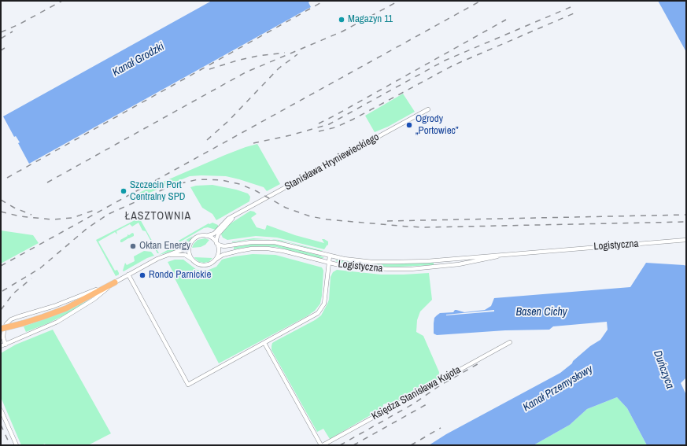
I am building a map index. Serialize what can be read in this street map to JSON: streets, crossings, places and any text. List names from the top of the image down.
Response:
{
  "streets": {
    "street": ["Stanisława Hryniewieckiego", "Logistyczna", "Księdza Stanisława Kujota"]
  },
  "crossings": [
    ["Stanisława Hryniewieckiego", "Logistyczna"]
  ],
  "districts": ["ŁASZTOWNIA"],
  "water": [
    "Kanał Grodzki",
    "Basen Cichy",
    "Duńczyca",
    "Kanał Przemysłowy"
  ],
  "places": [
    "Magazyn 11",
    "Ogrody „Portowiec”",
    "Szczecin Port Centralny SPD",
    "Oktan Energy",
    "Rondo Parnickie"
  ]
}
